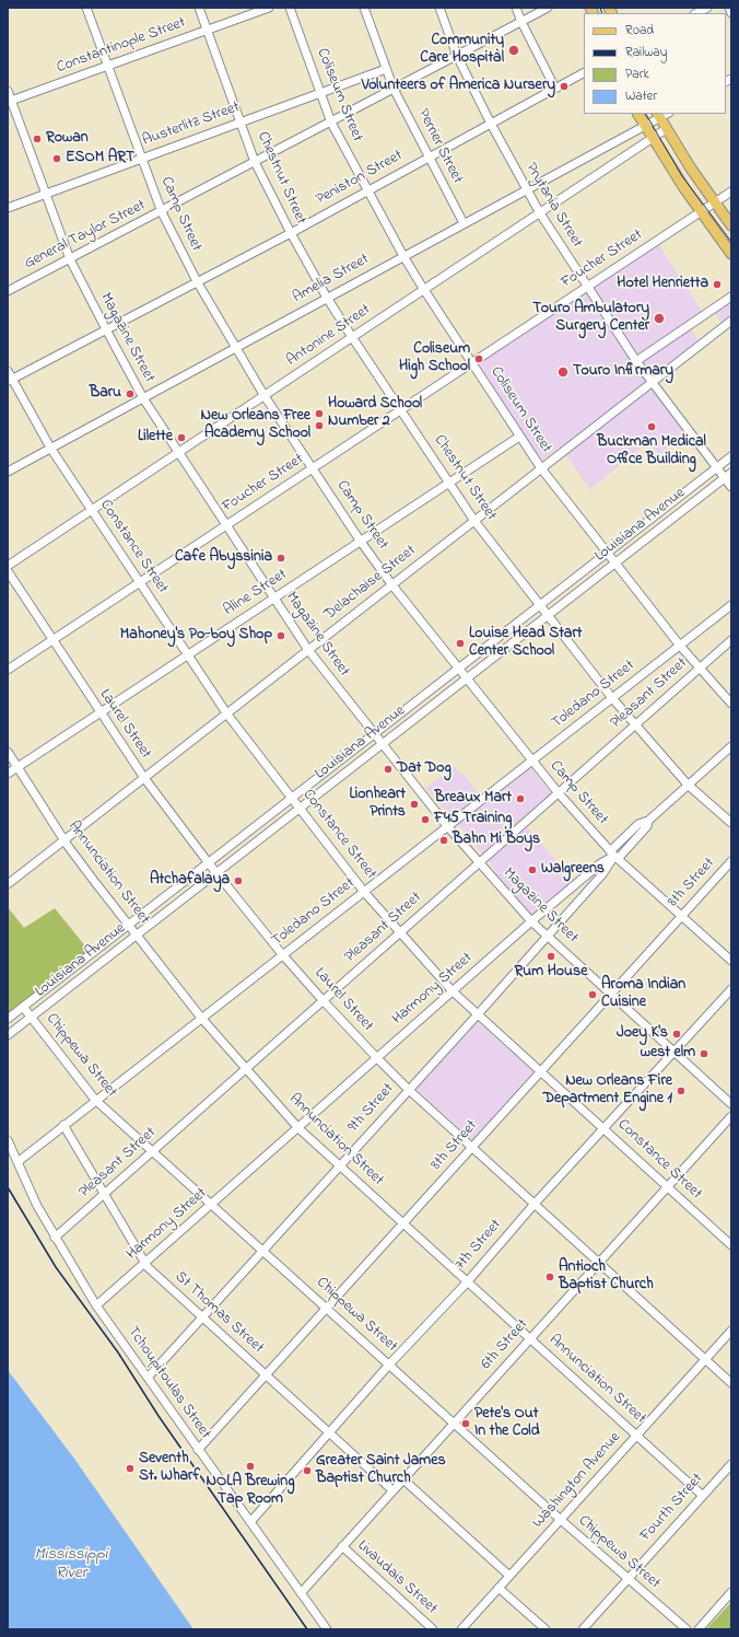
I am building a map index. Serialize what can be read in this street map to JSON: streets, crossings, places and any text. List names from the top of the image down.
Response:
{
  "streets": {
    "street": [
      "Constantinople Street",
      "Coliseum Street",
      "Austerlitz Street",
      "Perrier Street",
      "Chestnut Street",
      "Peniston Street",
      "Prytania Street",
      "Camp Street",
      "General Taylor Street",
      "Foucher Street",
      "Amelia Street",
      "Antonine Street",
      "Magazine Street",
      "Louisiana Avenue",
      "Constance Street",
      "Delachaise Street",
      "Aline Street",
      "Pleasant Street",
      "Toledano Street",
      "Laurel Street",
      "Annunciation Street",
      "8th Street",
      "Harmony Street",
      "Chippewa Street",
      "9th Street",
      "7th Street",
      "St Thomas Street",
      "6th Street",
      "Tchoupitoulas Street",
      "Washington Avenue",
      "Fourth Street",
      "Livaudais Street"
    ]
  },
  "crossings": [
    ["Constantinople Street", "Chestnut Street"],
    ["Constantinople Street", "Camp Street"],
    ["Constantinople Street", "Magazine Street"],
    ["Coliseum Street", "Austerlitz Street"],
    ["Coliseum Street", "Peniston Street"],
    ["Coliseum Street", "General Taylor Street"],
    ["Coliseum Street", "Foucher Street"],
    ["Coliseum Street", "Amelia Street"],
    ["Coliseum Street", "Antonine Street"],
    ["Coliseum Street", "Louisiana Avenue"],
    ["Coliseum Street", "Delachaise Street"],
    ["Coliseum Street", "Aline Street"],
    ["Coliseum Street", "Pleasant Street"],
    ["Coliseum Street", "Toledano Street"],
    ["Austerlitz Street", "Perrier Street"],
    ["Austerlitz Street", "Chestnut Street"],
    ["Austerlitz Street", "Camp Street"],
    ["Austerlitz Street", "Magazine Street"],
    ["Perrier Street", "Peniston Street"],
    ["Perrier Street", "General Taylor Street"],
    ["Perrier Street", "Amelia Street"],
    ["Chestnut Street", "Peniston Street"],
    ["Chestnut Street", "General Taylor Street"],
    ["Chestnut Street", "Foucher Street"],
    ["Chestnut Street", "Amelia Street"],
    ["Chestnut Street", "Antonine Street"],
    ["Chestnut Street", "Louisiana Avenue"],
    ["Chestnut Street", "Delachaise Street"],
    ["Chestnut Street", "Aline Street"],
    ["Chestnut Street", "Pleasant Street"],
    ["Chestnut Street", "Toledano Street"],
    ["Chestnut Street", "Harmony Street"],
    ["Peniston Street", "Prytania Street"],
    ["Peniston Street", "Camp Street"],
    ["Peniston Street", "Magazine Street"],
    ["Peniston Street", "Constance Street"],
    ["Prytania Street", "General Taylor Street"],
    ["Prytania Street", "Foucher Street"],
    ["Prytania Street", "Amelia Street"],
    ["Prytania Street", "Antonine Street"],
    ["Prytania Street", "Louisiana Avenue"],
    ["Prytania Street", "Delachaise Street"],
    ["Camp Street", "General Taylor Street"],
    ["Camp Street", "Foucher Street"],
    ["Camp Street", "Amelia Street"],
    ["Camp Street", "Antonine Street"],
    ["Camp Street", "Louisiana Avenue"],
    ["Camp Street", "Delachaise Street"],
    ["Camp Street", "Aline Street"],
    ["Camp Street", "Pleasant Street"],
    ["Camp Street", "Toledano Street"],
    ["Camp Street", "8th Street"],
    ["Camp Street", "Harmony Street"],
    ["Camp Street", "9th Street"],
    ["General Taylor Street", "Magazine Street"],
    ["Foucher Street", "Magazine Street"],
    ["Foucher Street", "Constance Street"],
    ["Foucher Street", "Laurel Street"],
    ["Amelia Street", "Magazine Street"],
    ["Amelia Street", "Constance Street"],
    ["Antonine Street", "Magazine Street"],
    ["Antonine Street", "Constance Street"],
    ["Magazine Street", "Louisiana Avenue"],
    ["Magazine Street", "Delachaise Street"],
    ["Magazine Street", "Aline Street"],
    ["Magazine Street", "Pleasant Street"],
    ["Magazine Street", "Toledano Street"],
    ["Magazine Street", "8th Street"],
    ["Magazine Street", "Harmony Street"],
    ["Magazine Street", "9th Street"],
    ["Magazine Street", "7th Street"],
    ["Louisiana Avenue", "Constance Street"],
    ["Louisiana Avenue", "Laurel Street"],
    ["Louisiana Avenue", "Annunciation Street"],
    ["Louisiana Avenue", "Chippewa Street"],
    ["Constance Street", "Delachaise Street"],
    ["Constance Street", "Aline Street"],
    ["Constance Street", "Pleasant Street"],
    ["Constance Street", "Toledano Street"],
    ["Constance Street", "8th Street"],
    ["Constance Street", "Harmony Street"],
    ["Constance Street", "9th Street"],
    ["Constance Street", "7th Street"],
    ["Constance Street", "6th Street"],
    ["Delachaise Street", "Laurel Street"],
    ["Delachaise Street", "Annunciation Street"],
    ["Aline Street", "Laurel Street"],
    ["Aline Street", "Annunciation Street"],
    ["Pleasant Street", "Laurel Street"],
    ["Pleasant Street", "Annunciation Street"],
    ["Pleasant Street", "Chippewa Street"],
    ["Pleasant Street", "St Thomas Street"],
    ["Pleasant Street", "Tchoupitoulas Street"],
    ["Toledano Street", "Laurel Street"],
    ["Toledano Street", "Annunciation Street"],
    ["Toledano Street", "Chippewa Street"],
    ["Toledano Street", "St Thomas Street"],
    ["Toledano Street", "Tchoupitoulas Street"],
    ["Laurel Street", "8th Street"],
    ["Laurel Street", "Harmony Street"],
    ["Laurel Street", "9th Street"],
    ["Laurel Street", "7th Street"],
    ["Laurel Street", "6th Street"],
    ["Laurel Street", "Washington Avenue"],
    ["Annunciation Street", "8th Street"],
    ["Annunciation Street", "Harmony Street"],
    ["Annunciation Street", "9th Street"],
    ["Annunciation Street", "7th Street"],
    ["Annunciation Street", "6th Street"],
    ["Annunciation Street", "Washington Avenue"],
    ["Annunciation Street", "Fourth Street"],
    ["8th Street", "Chippewa Street"],
    ["8th Street", "St Thomas Street"],
    ["8th Street", "Tchoupitoulas Street"],
    ["Harmony Street", "Chippewa Street"],
    ["Harmony Street", "9th Street"],
    ["Harmony Street", "St Thomas Street"],
    ["Harmony Street", "Tchoupitoulas Street"],
    ["Chippewa Street", "9th Street"],
    ["Chippewa Street", "7th Street"],
    ["Chippewa Street", "6th Street"],
    ["Chippewa Street", "Washington Avenue"],
    ["Chippewa Street", "Fourth Street"],
    ["9th Street", "St Thomas Street"],
    ["9th Street", "Tchoupitoulas Street"],
    ["7th Street", "St Thomas Street"],
    ["7th Street", "Tchoupitoulas Street"],
    ["St Thomas Street", "6th Street"],
    ["6th Street", "Tchoupitoulas Street"],
    ["6th Street", "Livaudais Street"]
  ],
  "water": ["Mississippi River"],
  "places": [
    "Community Care Hospital",
    "Volunteers of America Nursery",
    "Rowan",
    "ESOM ART",
    "Hotel Henrietta",
    "Touro Ambulatory Surgery Center",
    "Coliseum High School",
    "Touro Infirmary",
    "Baru",
    "Howard School Number 2",
    "New Orleans Free Academy School",
    "Buckman Medical Office Building",
    "Lilette",
    "Cafe Abyssinia",
    "Mahoney's Po-boy Shop",
    "Louise Head Start Center School",
    "Dat Dog",
    "Breaux Mart",
    "Lionheart Prints",
    "F45 Training",
    "Bahn Mi Boys",
    "Walgreens",
    "Atchafalaya",
    "Rum House",
    "Aroma Indian Cuisine",
    "Joey K's",
    "west elm",
    "New Orleans Fire Department Engine 1",
    "Antioch Baptist Church",
    "Pete's Out In the Cold",
    "NOLA Brewing Tap Room",
    "Seventh St. Wharf",
    "Greater Saint James Baptist Church"
  ],
  "legend": [
    "Road",
    "Railway",
    "Park",
    "Water"
  ]
}
